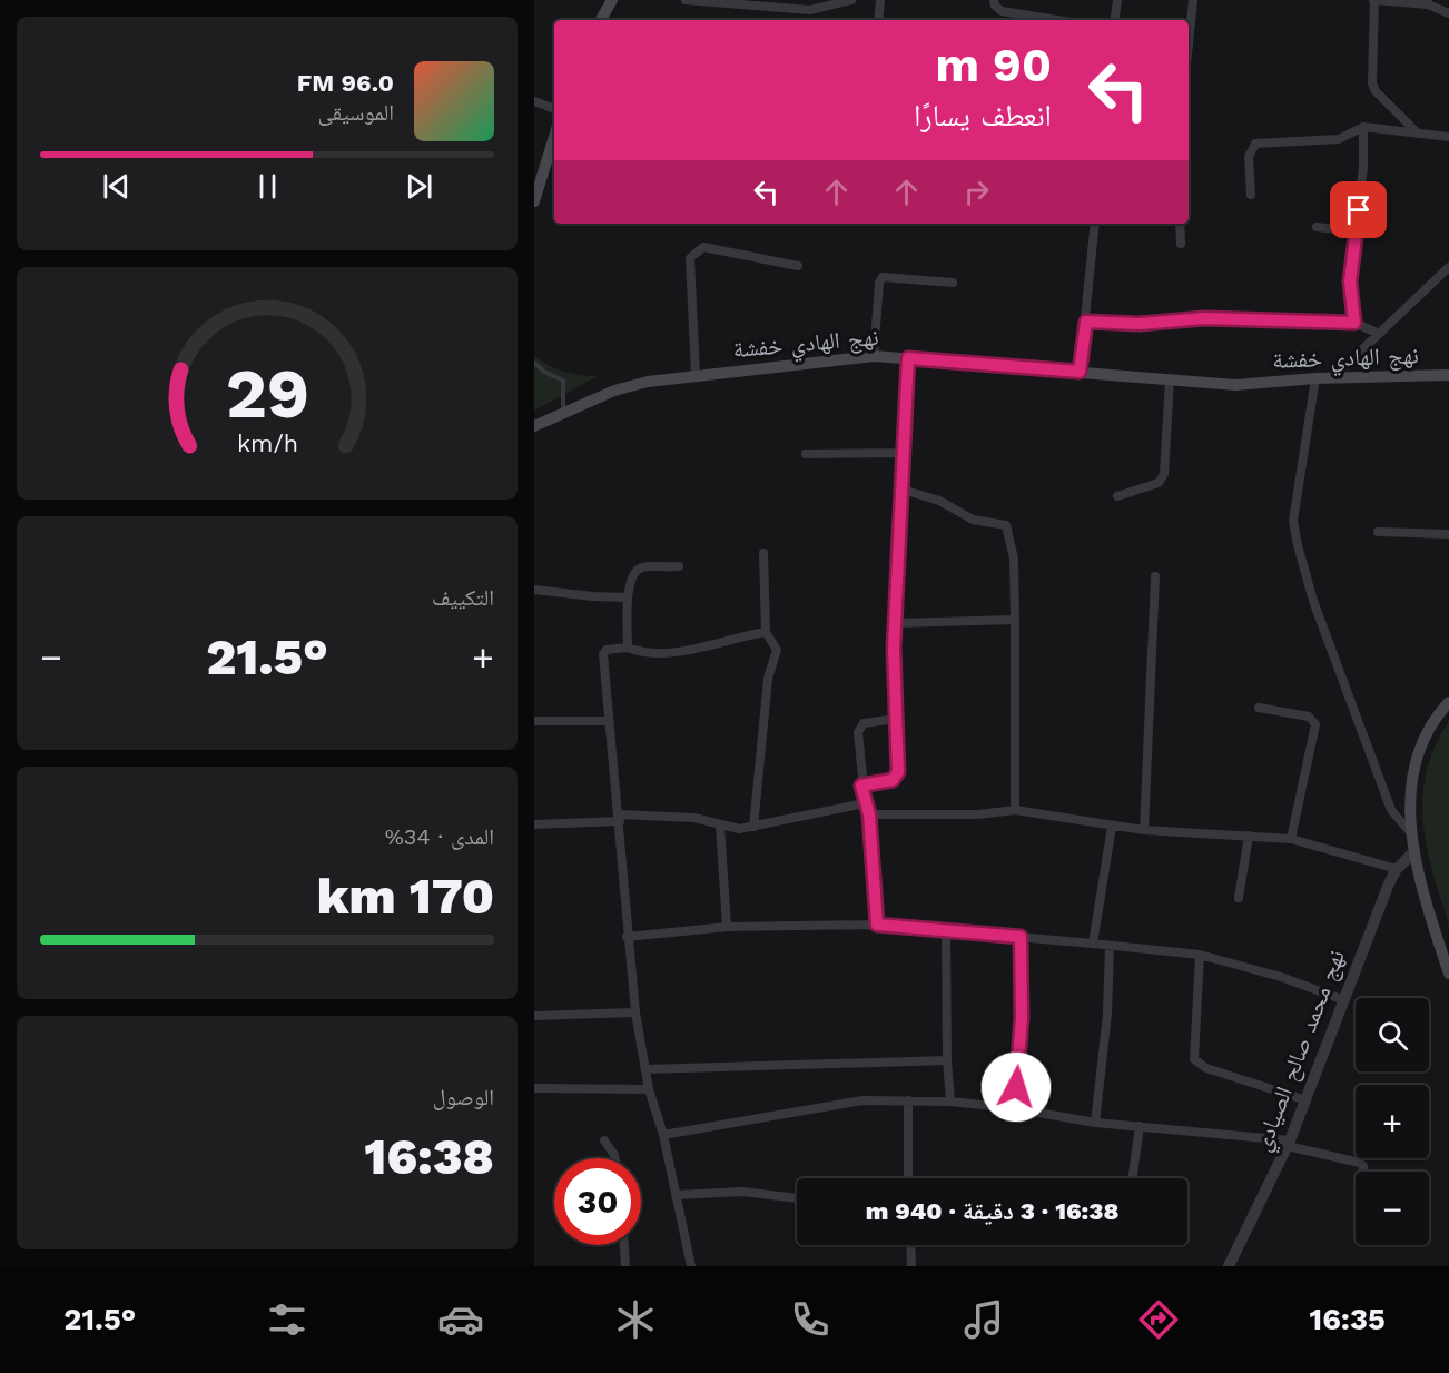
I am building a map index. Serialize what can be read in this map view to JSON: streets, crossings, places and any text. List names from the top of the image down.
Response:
{
  "streets": {
    "main road": ["نهج الهادي خفشة"],
    "street": ["نهج محمد صالح الصيادي"]
  },
  "page": {
    "turn": ["90 m", "انعطف يسارًا"],
    "song": ["96.0 FM", "الموسيقى"],
    "tile": [
      "التكييف",
      ["المدى · 34%", "170 km"],
      ["الوصول", "16:38"]
    ],
    "heat": ["−", "21.5°", "+"],
    "map_buttons": ["+", "−"],
    "limit": "30",
    "trip": "16:38 · 3 دقيقة · 940 m",
    "tabs": ["16:35", "21.5°"],
    "gauge": ["29", "km/h"]
  }
}
